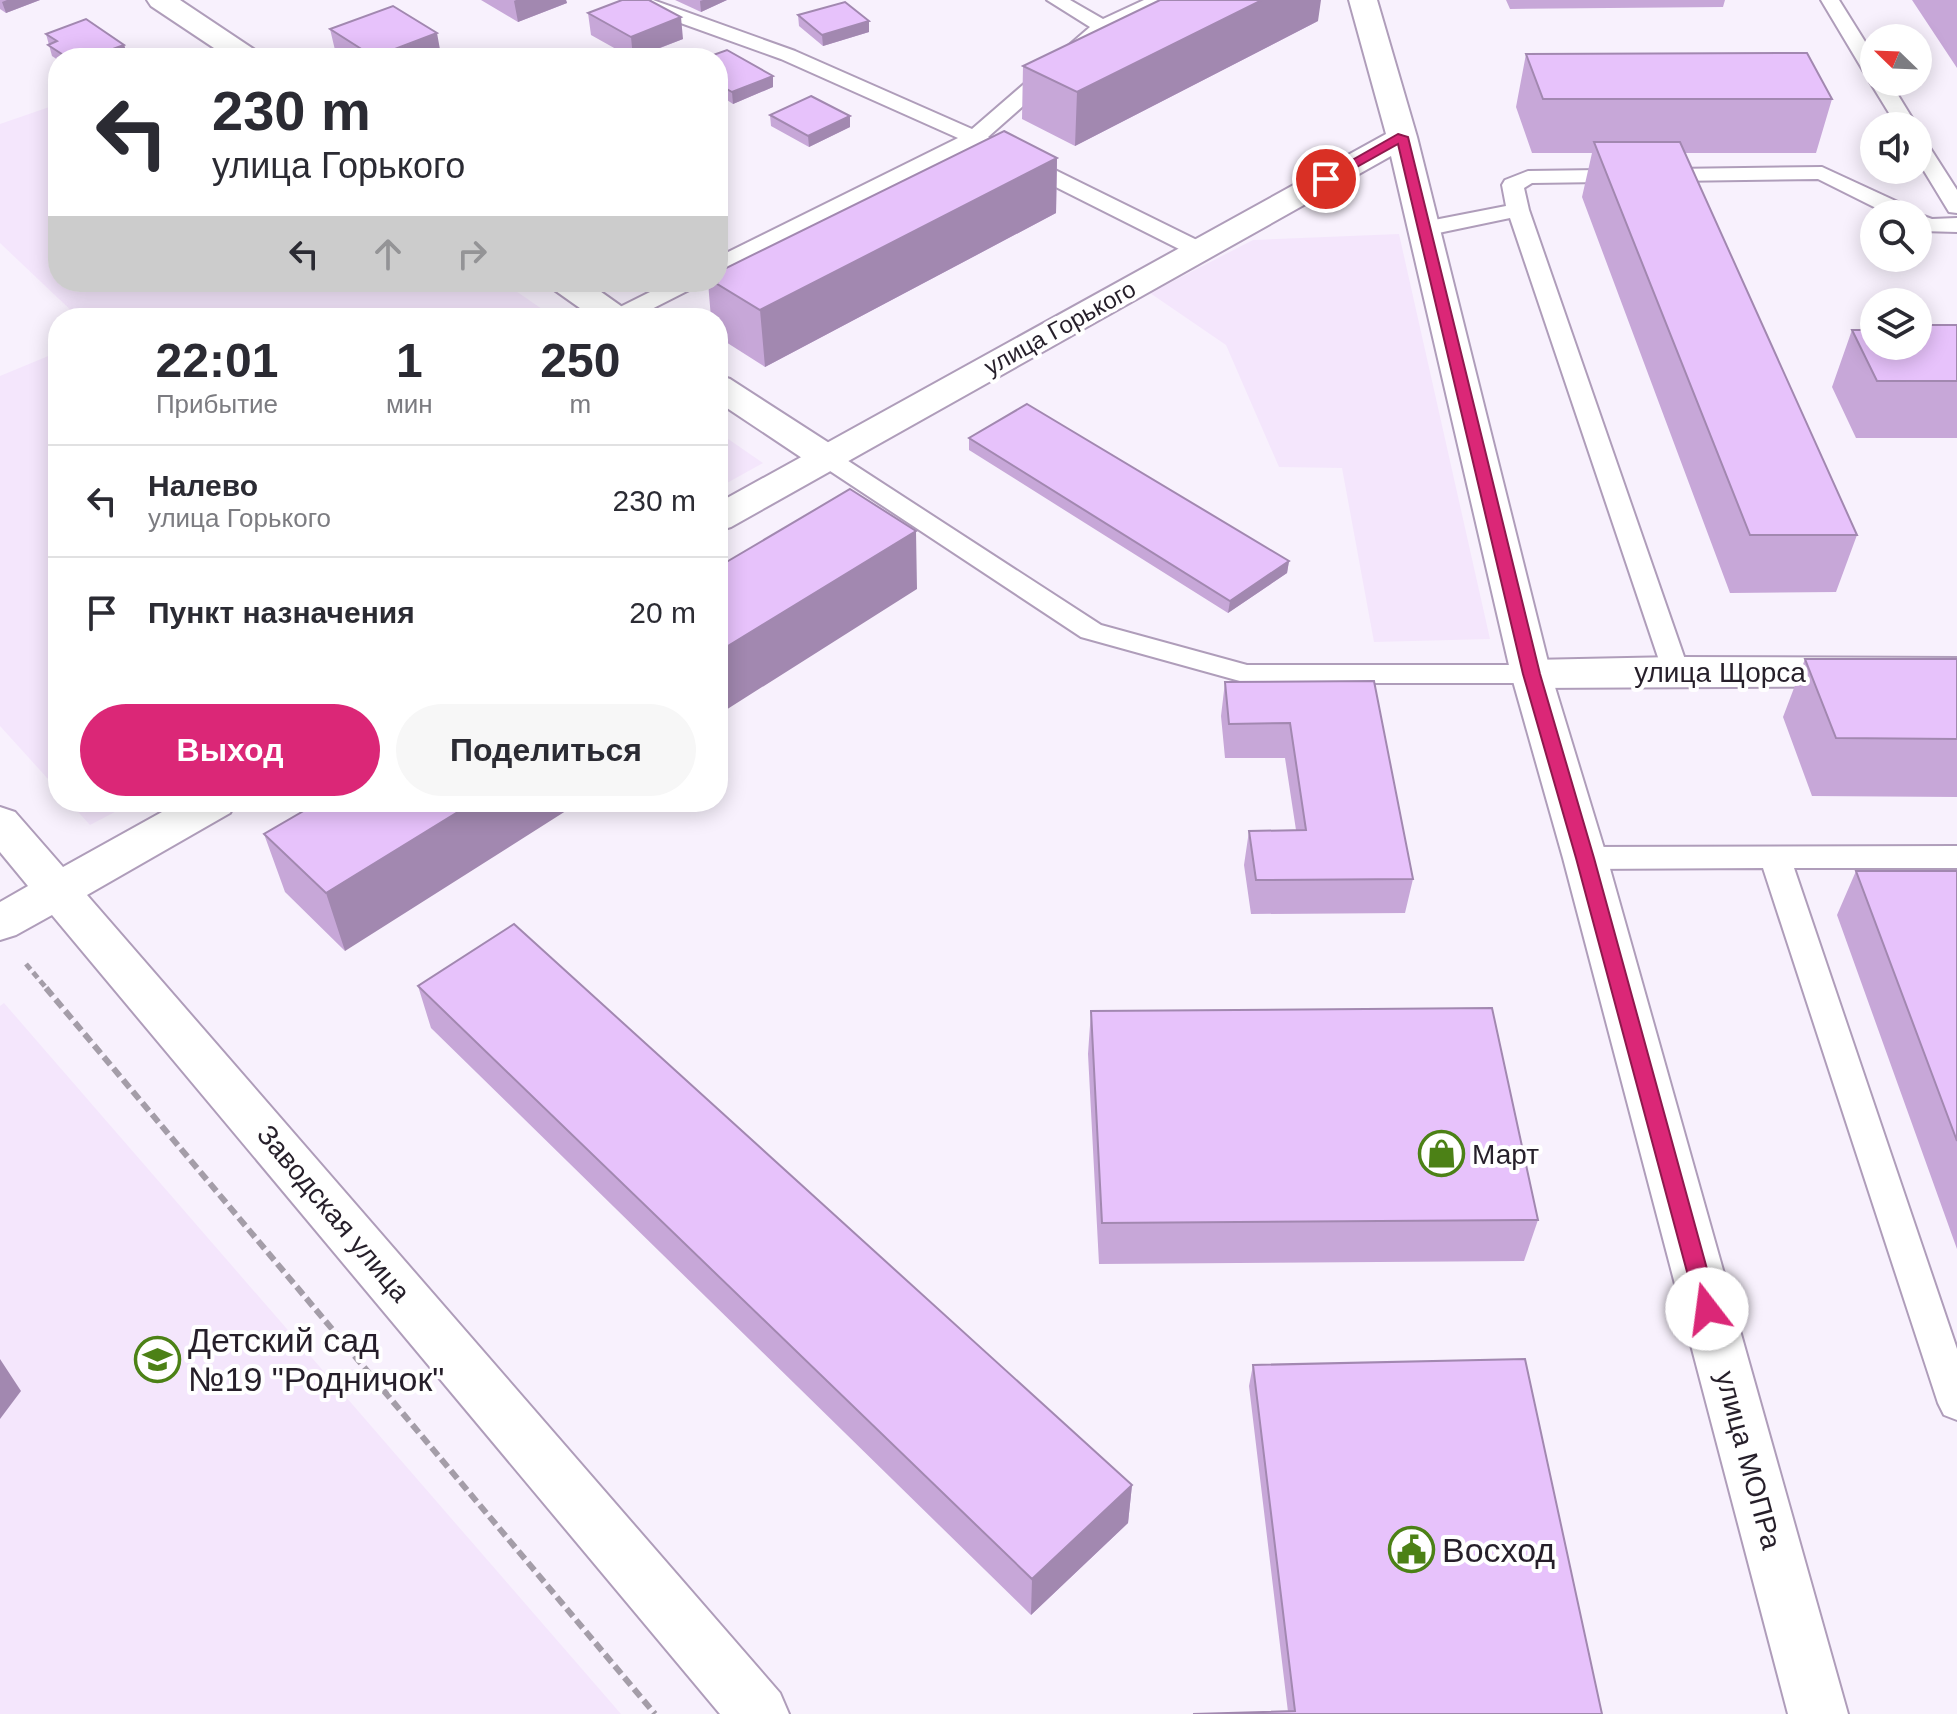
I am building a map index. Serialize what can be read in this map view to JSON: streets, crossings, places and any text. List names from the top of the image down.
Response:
{
  "streets": {
    "street": [
      "улица Горького",
      "улица Щорса",
      "Заводская улица",
      "улица МОПРа"
    ]
  },
  "crossings": [
    ["улица Горького", "улица МОПРа"],
    ["улица Щорса", "улица МОПРа"]
  ],
  "places": {
    "shop": ["Март"],
    "school or university": ["Детский сад №19 \"Родничок\""],
    "public building": ["Восход"]
  },
  "north": "top left",
  "page": {
    "turn": ["230 m", "улица Горького"],
    "eta": [
      "22:01",
      "Прибытие",
      "1",
      "мин",
      "250",
      "m"
    ],
    "list": [
      {
        "name": "Налево",
        "note": "улица Горького",
        "value": "230 m"
      },
      {
        "name": "Пункт назначения",
        "value": "20 m"
      }
    ],
    "buttons": ["Выход", "Поделиться"]
  }
}
